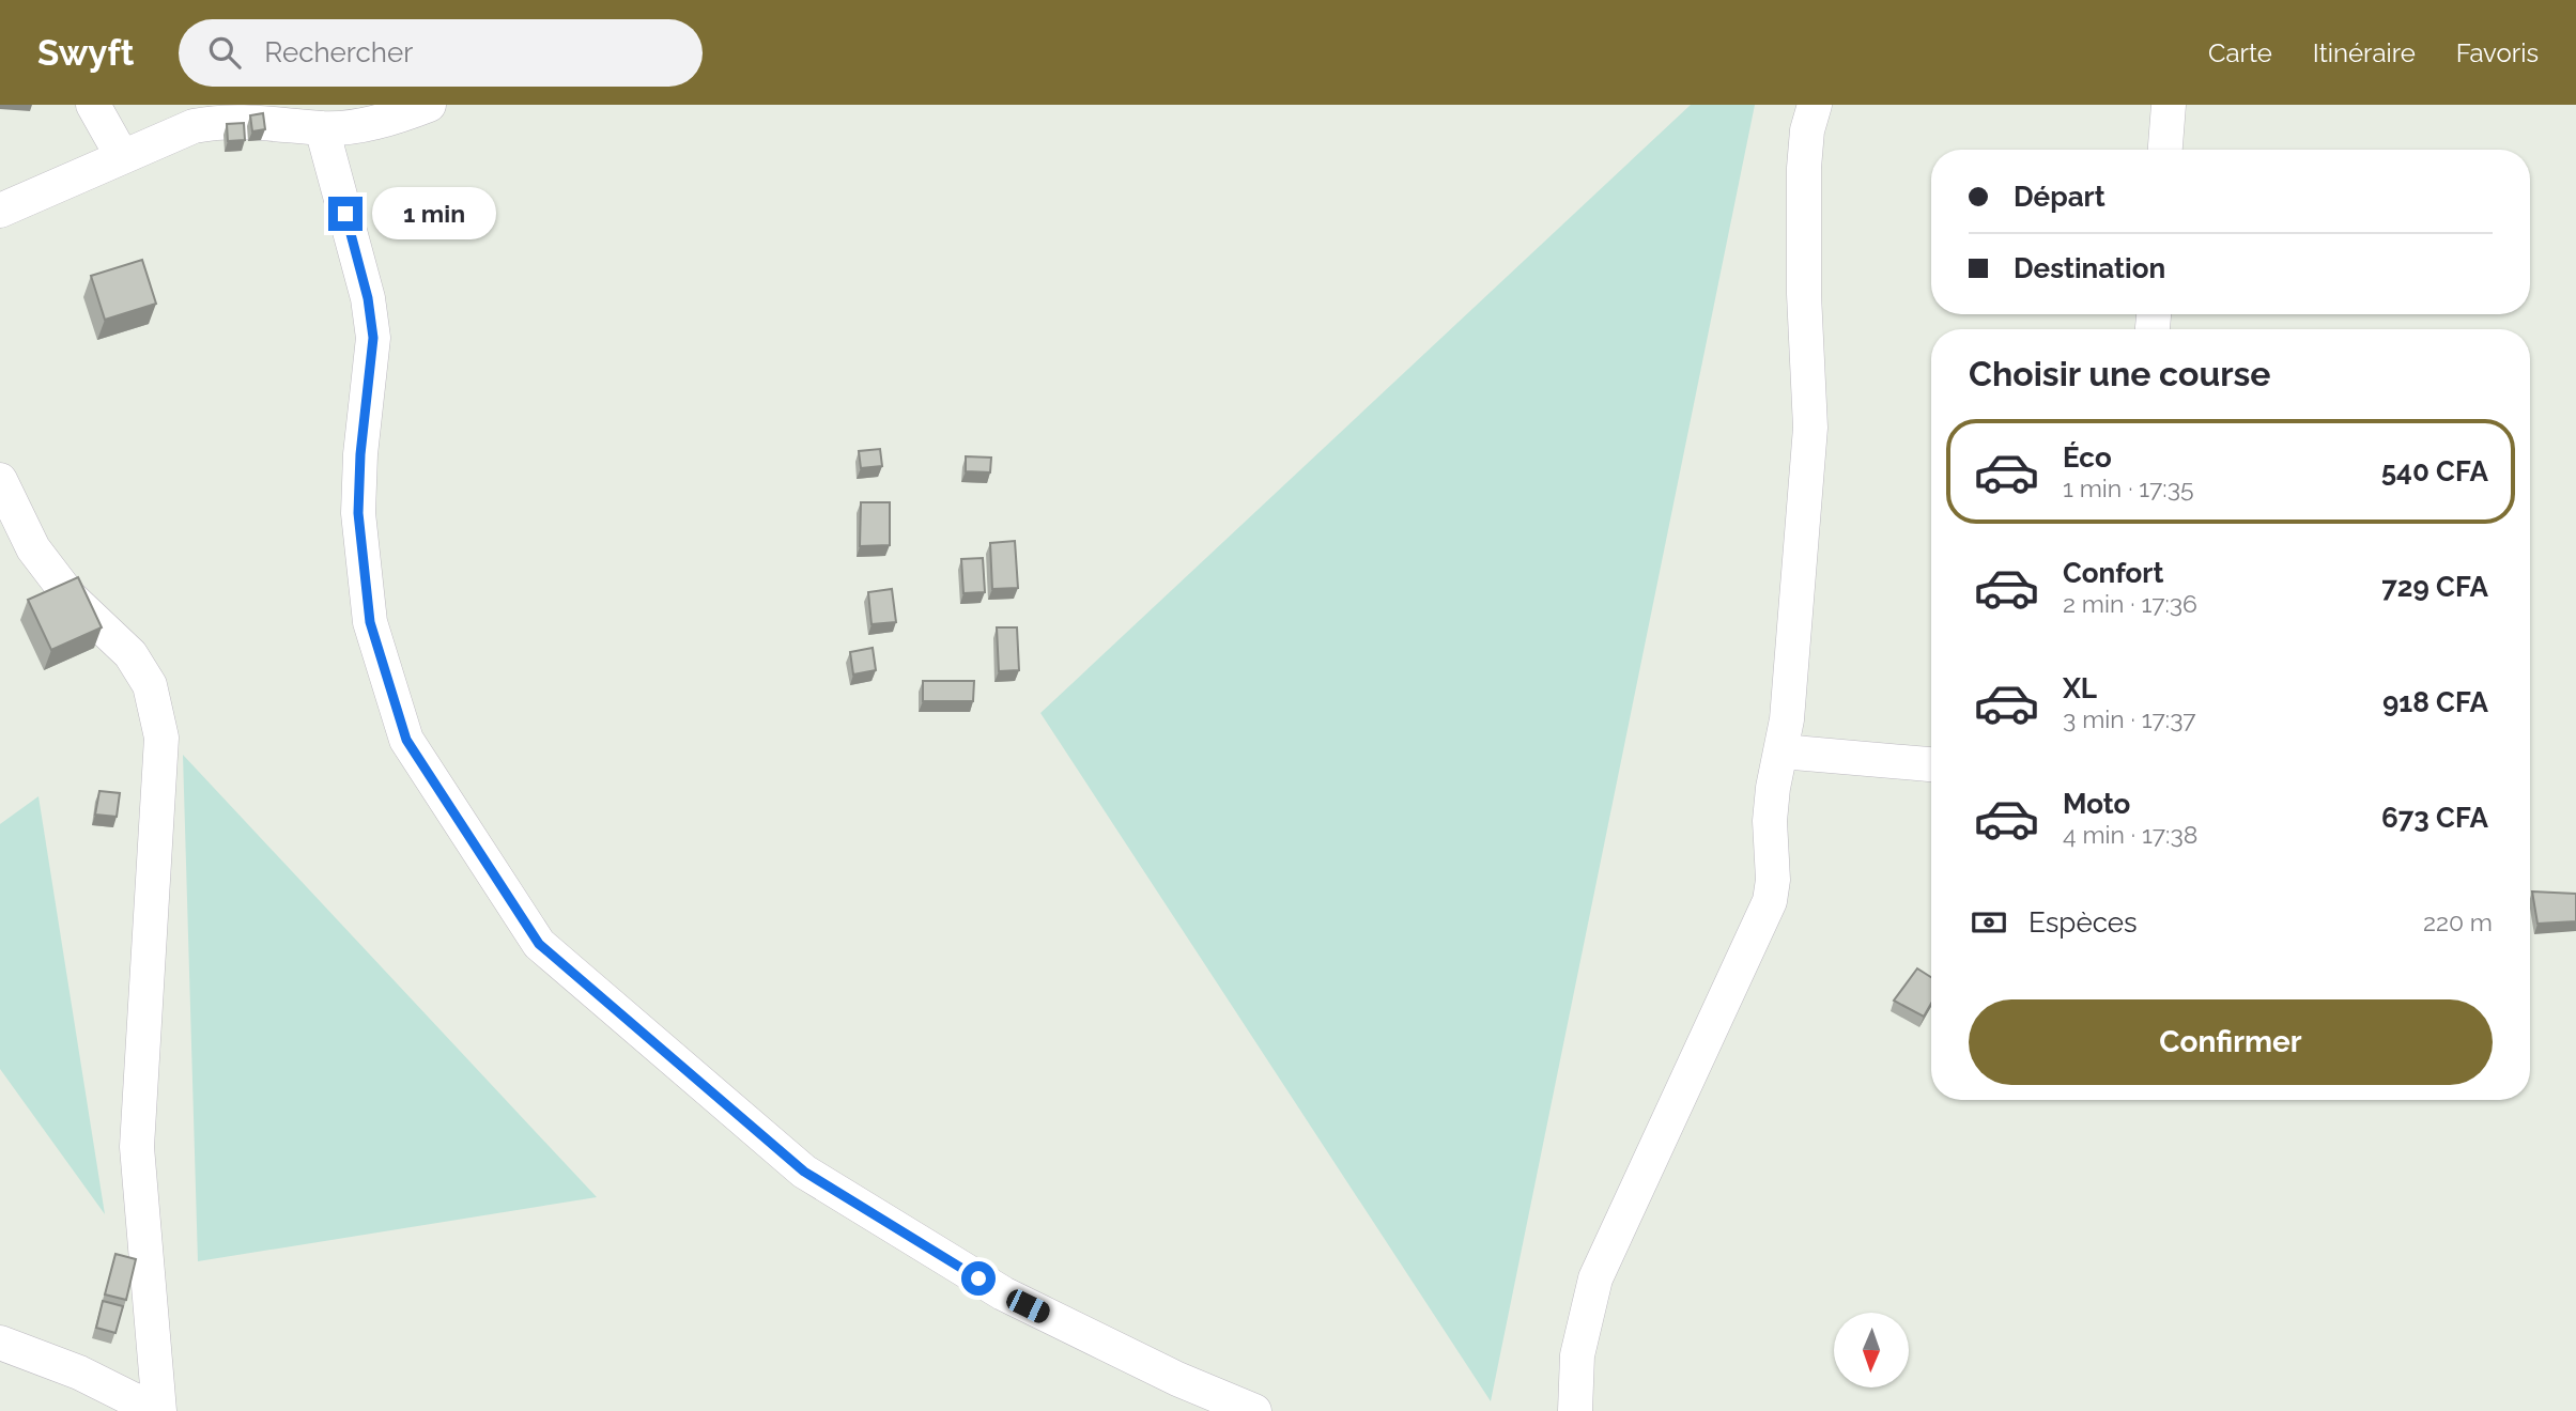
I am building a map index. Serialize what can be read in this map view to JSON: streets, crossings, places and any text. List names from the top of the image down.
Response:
{
  "north": "bottom",
  "page": {
    "header": "Swyft",
    "search": "Rechercher",
    "nav": ["Carte", "Itinéraire", "Favoris"],
    "banner": ["Départ", "Destination"],
    "bubble": "1 min",
    "heading": "Choisir une course",
    "list": [
      {
        "name": "Éco",
        "note": "1 min · 17:35",
        "value": "540 CFA"
      },
      {
        "name": "Confort",
        "note": "2 min · 17:36",
        "value": "729 CFA"
      },
      {
        "name": "XL",
        "note": "3 min · 17:37",
        "value": "918 CFA"
      },
      {
        "name": "Moto",
        "note": "4 min · 17:38",
        "value": "673 CFA"
      }
    ],
    "pay": ["Espèces", "220 m"],
    "buttons": "Confirmer"
  }
}
